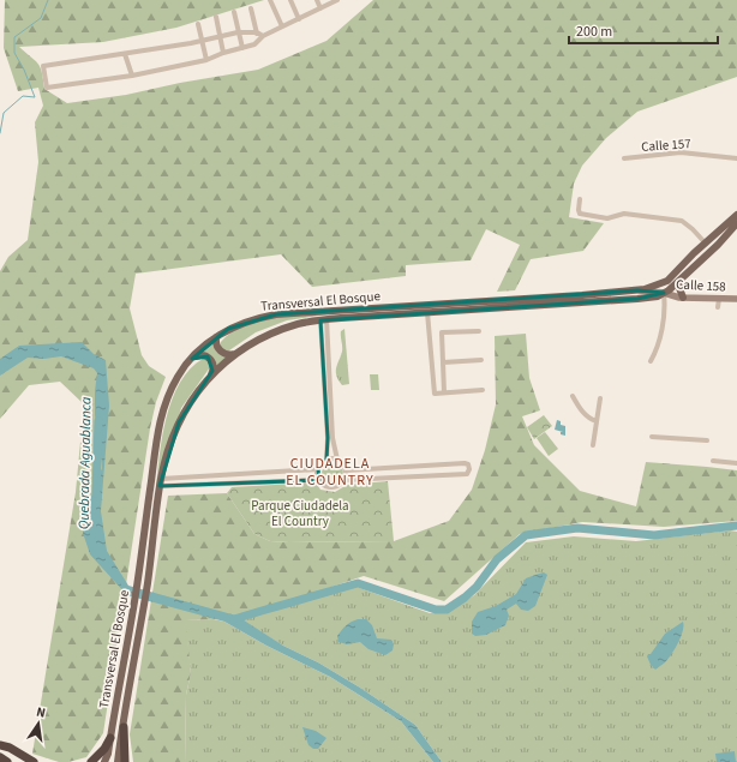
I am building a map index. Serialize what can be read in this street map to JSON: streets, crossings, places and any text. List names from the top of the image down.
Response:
{
  "streets": {
    "main road": ["Transversal El Bosque"],
    "street": ["Calle 157", "Calle 158"]
  },
  "crossings": [
    ["Calle 158", "Transversal El Bosque"]
  ],
  "districts": ["CIUDADELA EL COUNTRY"],
  "water": ["Quebrada Aguablanca"],
  "parks": ["Parque Ciudadela El Country"],
  "scale_bar": "200 m",
  "north": "top"
}
